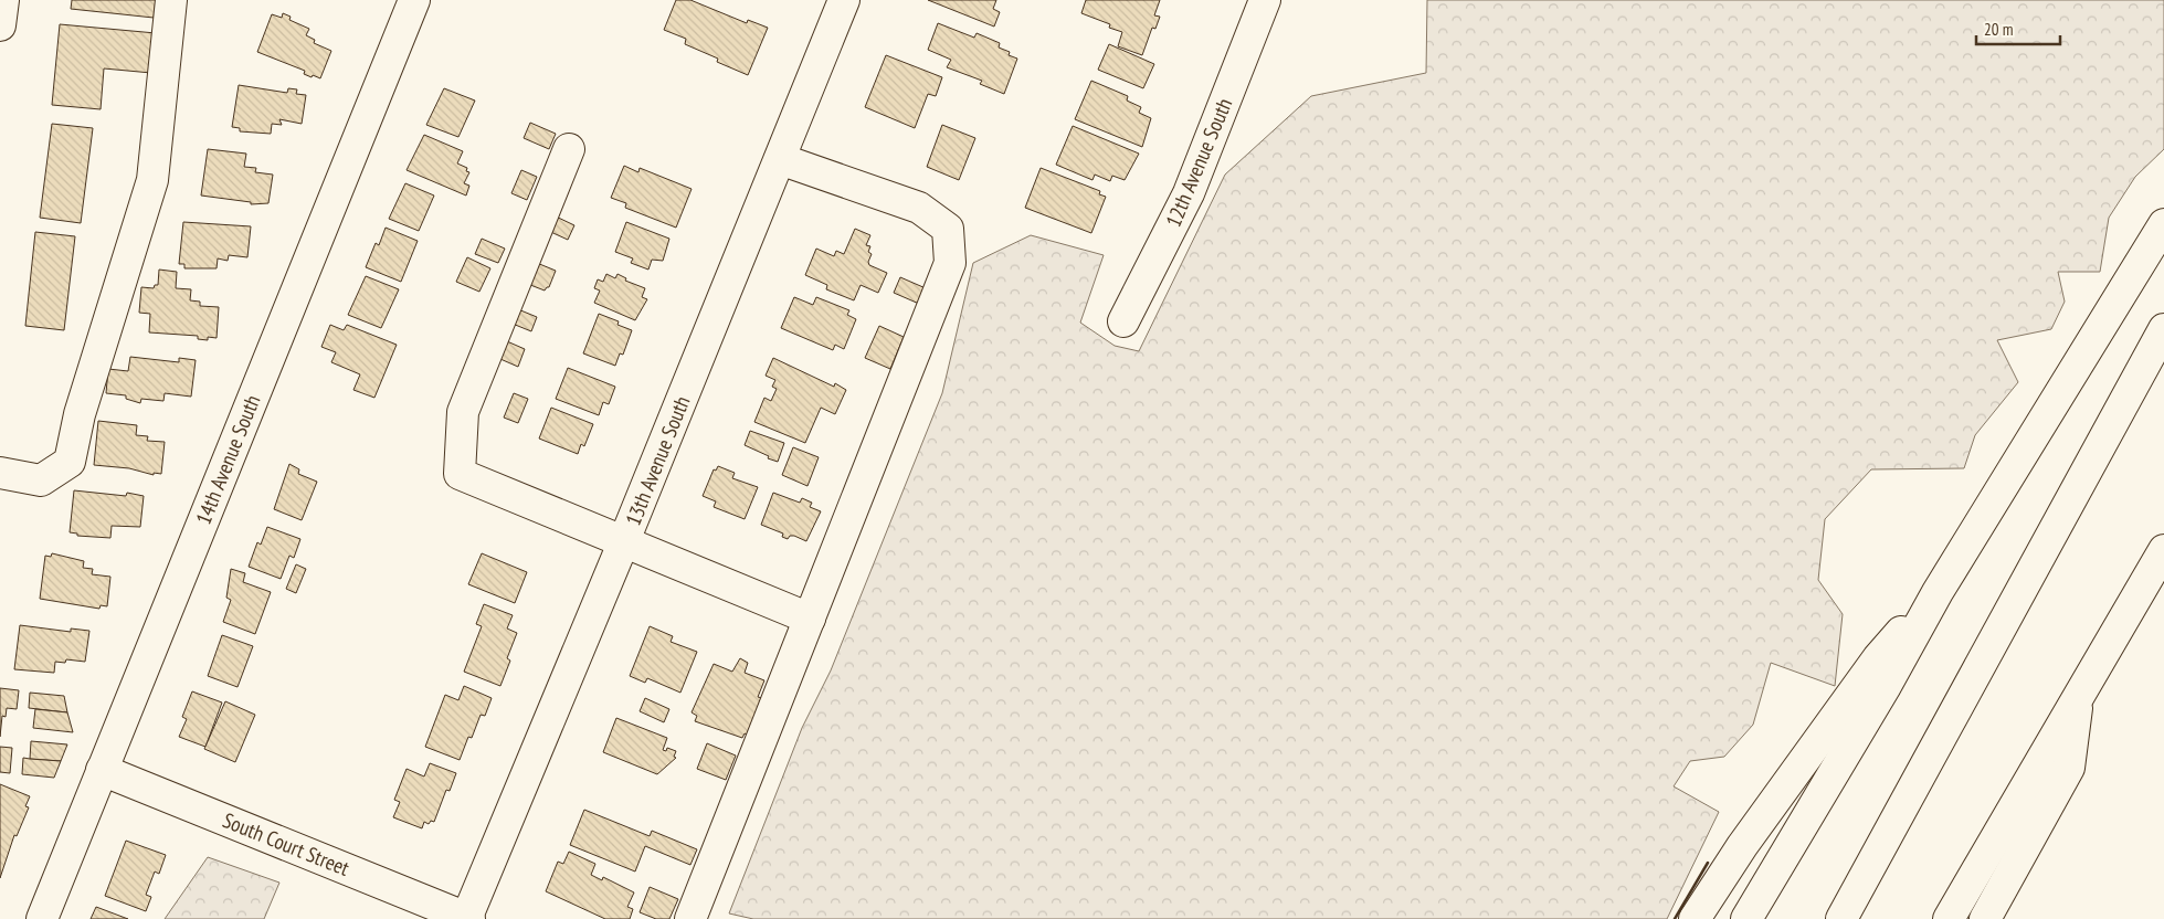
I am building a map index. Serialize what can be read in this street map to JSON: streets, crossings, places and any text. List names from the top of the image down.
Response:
{
  "streets": {
    "main road": [
      "12th Avenue South",
      "14th Avenue South",
      "13th Avenue South",
      "South Court Street"
    ]
  },
  "crossings": [
    ["14th Avenue South", "South Court Street"],
    ["13th Avenue South", "South Court Street"]
  ],
  "scale_bar": "20 m"
}
